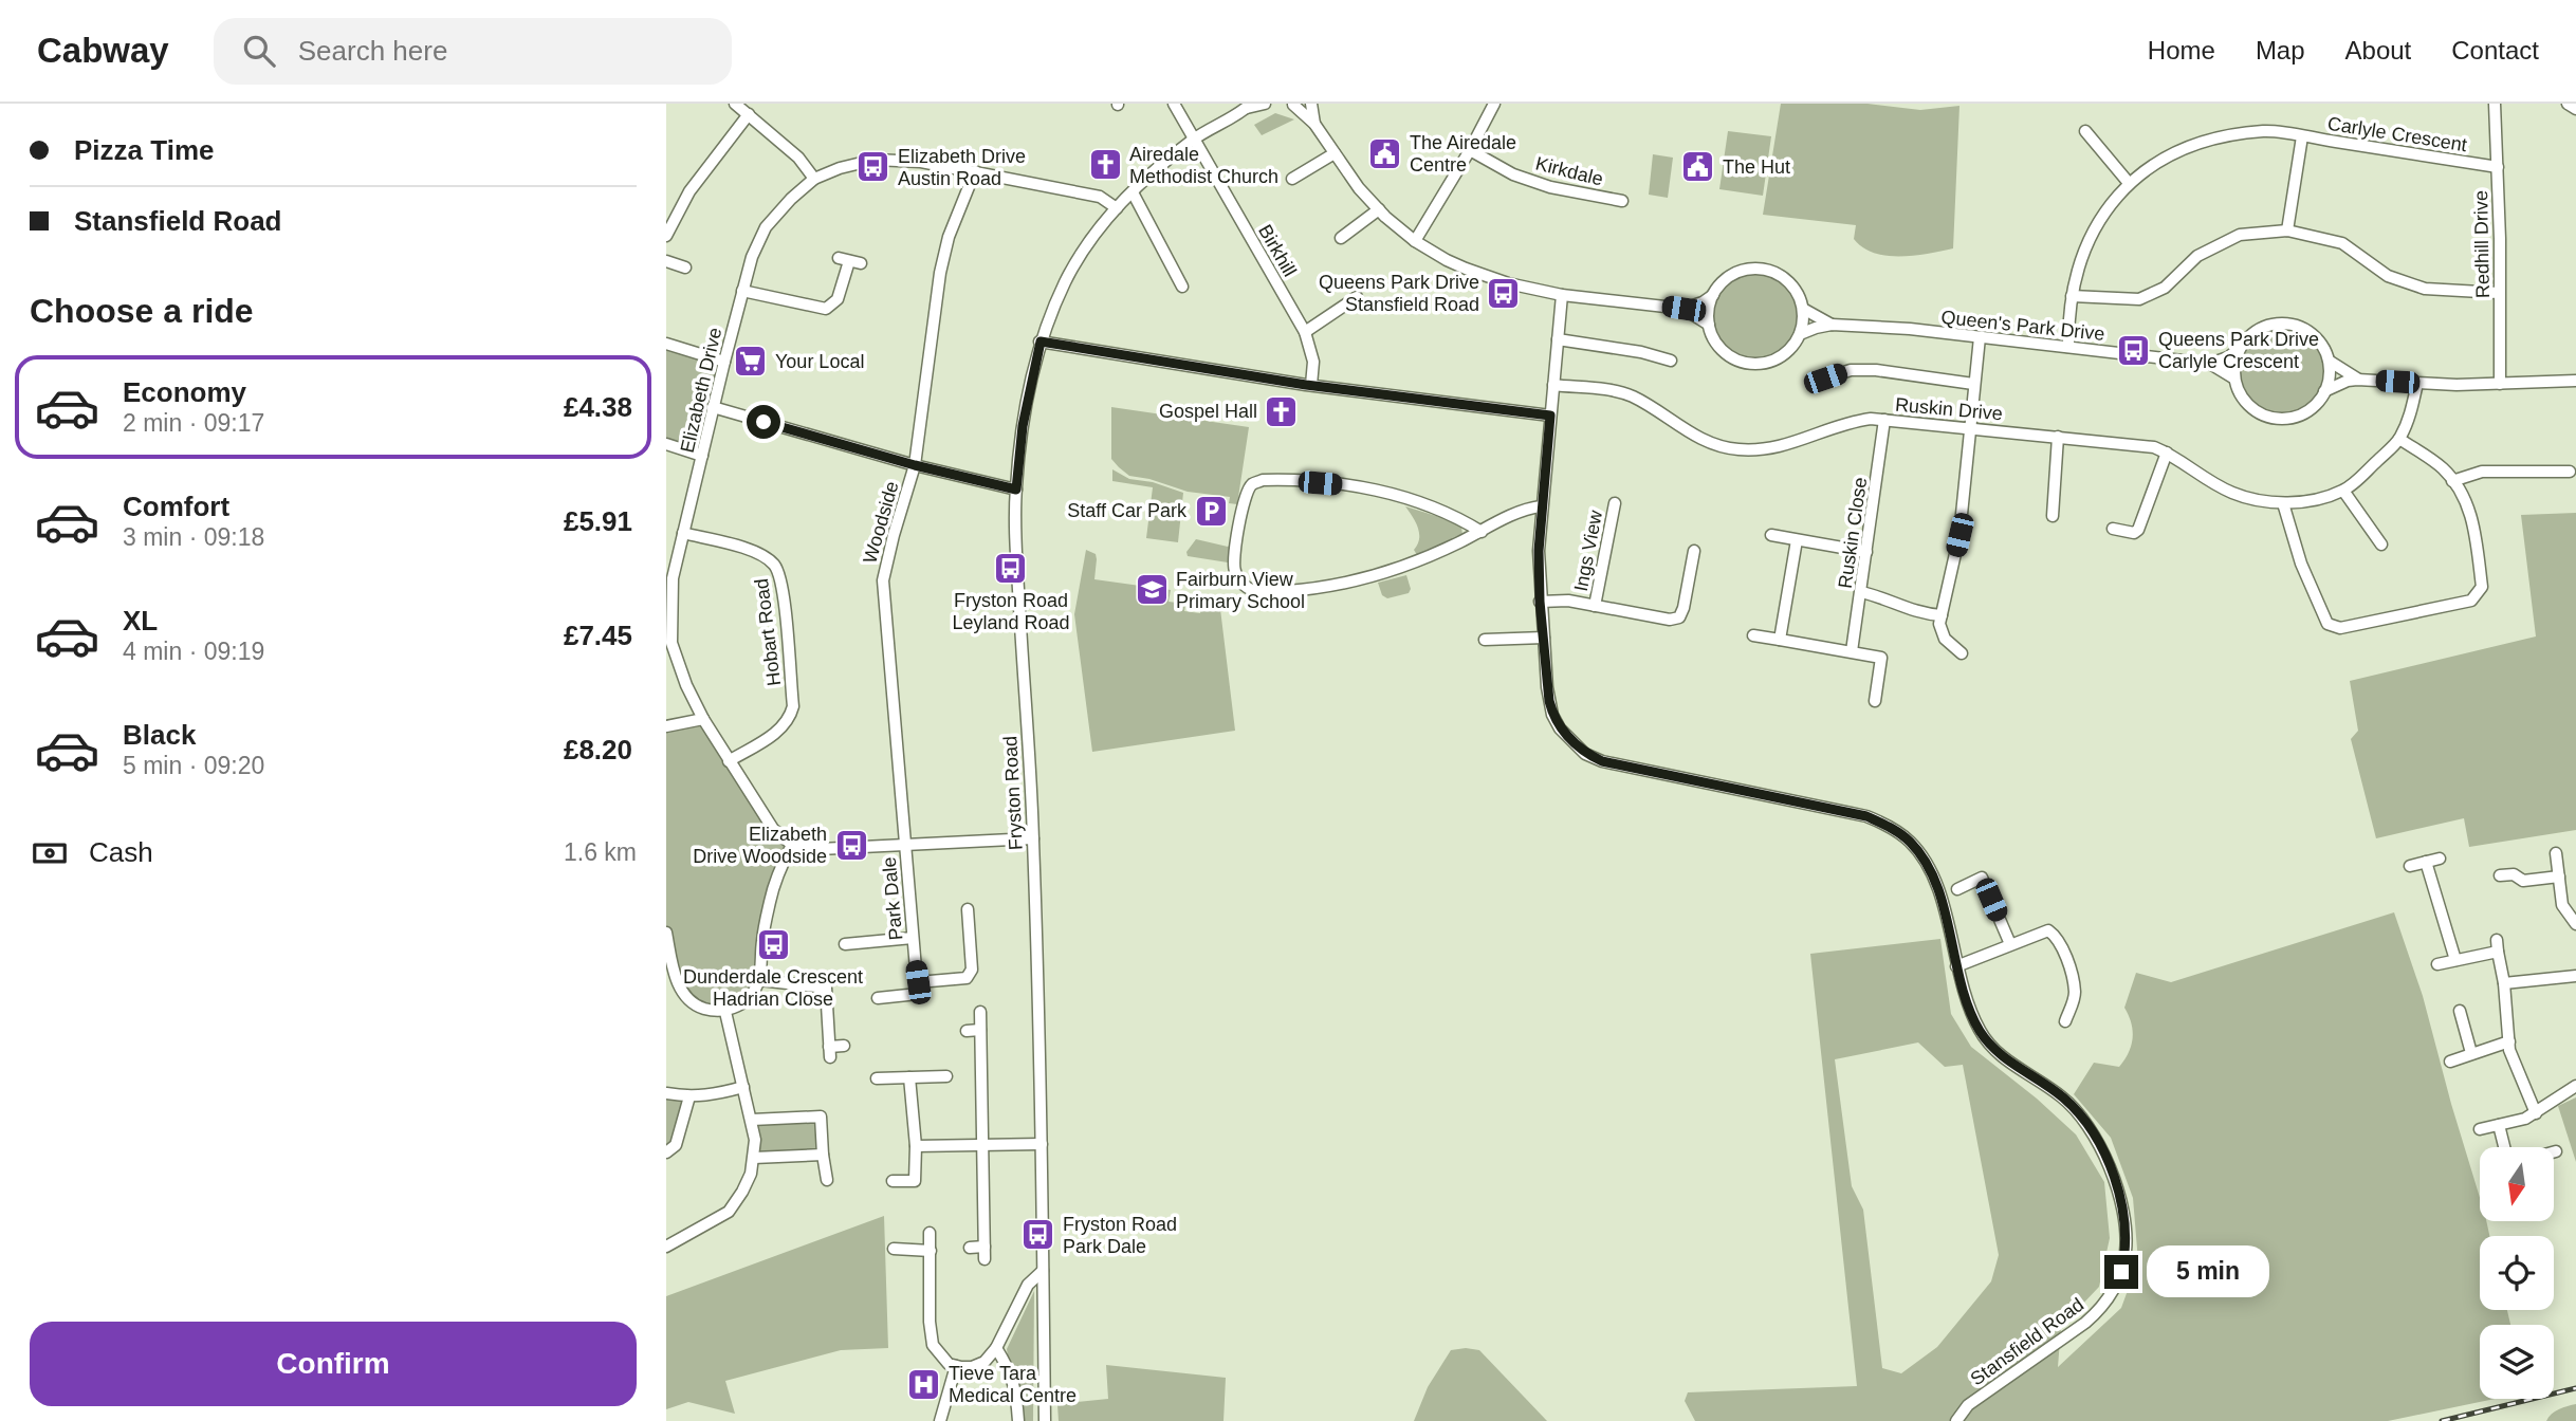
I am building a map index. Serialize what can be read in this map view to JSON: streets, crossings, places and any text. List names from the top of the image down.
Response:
{
  "streets": {
    "street": [
      "Carlyle Crescent",
      "Kirkdale",
      "Redhill Drive",
      "Birkhill",
      "Queen's Park Drive",
      "Elizabeth Drive",
      "Ruskin Drive",
      "Woodside",
      "Ruskin Close",
      "Ings View",
      "Hobart Road",
      "Fryston Road",
      "Park Dale",
      "Stansfield Road"
    ]
  },
  "crossings": [
    ["Carlyle Crescent", "Redhill Drive"],
    ["Carlyle Crescent", "Queen's Park Drive"],
    ["Redhill Drive", "Queen's Park Drive"],
    ["Birkhill", "Fryston Road"],
    ["Queen's Park Drive", "Ruskin Drive"],
    ["Queen's Park Drive", "Stansfield Road"],
    ["Elizabeth Drive", "Woodside"],
    ["Elizabeth Drive", "Hobart Road"],
    ["Elizabeth Drive", "Fryston Road"],
    ["Ruskin Drive", "Ruskin Close"],
    ["Ruskin Drive", "Stansfield Road"],
    ["Woodside", "Park Dale"],
    ["Ings View", "Stansfield Road"]
  ],
  "places": {
    "public building": ["The Airedale Centre", "The Hut"],
    "church": ["Airedale Methodist Church", "Gospel Hall"],
    "bus stop": [
      "Elizabeth Drive Austin Road",
      "Queens Park Drive Stansfield Road",
      "Queens Park Drive Carlyle Crescent",
      "Fryston Road Leyland Road",
      "Elizabeth Drive Woodside",
      "Dunderdale Crescent Hadrian Close",
      "Fryston Road Park Dale"
    ],
    "supermarket": ["Your Local"],
    "parking": ["Staff Car Park"],
    "school or university": ["Fairburn View Primary School"],
    "hospital": ["Tieve Tara Medical Centre"]
  },
  "north": "bottom",
  "page": {
    "header": "Cabway",
    "search": "Search here",
    "nav": [
      "Home",
      "Map",
      "About",
      "Contact"
    ],
    "banner": ["Pizza Time", "Stansfield Road"],
    "heading": "Choose a ride",
    "list": [
      {
        "name": "Economy",
        "note": "2 min · 09:17",
        "value": "£4.38"
      },
      {
        "name": "Comfort",
        "note": "3 min · 09:18",
        "value": "£5.91"
      },
      {
        "name": "XL",
        "note": "4 min · 09:19",
        "value": "£7.45"
      },
      {
        "name": "Black",
        "note": "5 min · 09:20",
        "value": "£8.20"
      }
    ],
    "pay": ["Cash", "1.6 km"],
    "bubble": "5 min",
    "buttons": "Confirm"
  }
}
